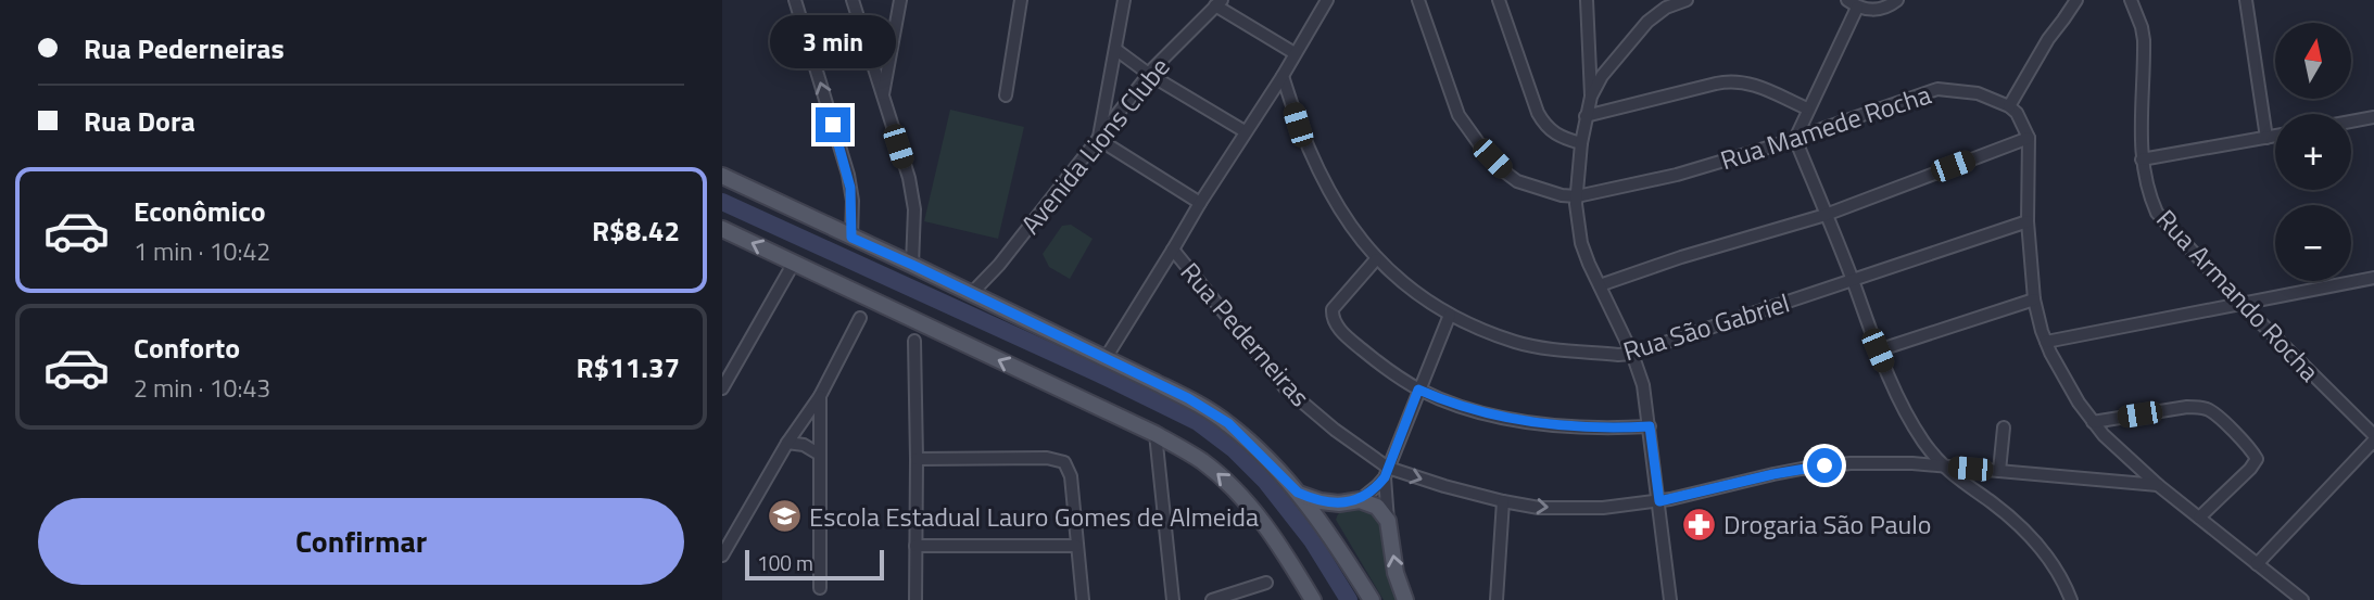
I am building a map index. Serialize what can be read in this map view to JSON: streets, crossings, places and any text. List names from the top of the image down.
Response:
{
  "streets": {
    "street": [
      "Rua Mamede Rocha",
      "Avenida Lions Clube",
      "Rua Armando Rocha",
      "Rua São Gabriel",
      "Rua Pederneiras"
    ]
  },
  "places": {
    "school or university": ["Escola Estadual Lauro Gomes de Almeida"],
    "pharmacy": ["Drogaria São Paulo"]
  },
  "scale_bar": "100 m",
  "north": "top",
  "page": {
    "banner": ["Rua Pederneiras", "Rua Dora"],
    "bubble": "3 min",
    "map_buttons": ["+", "−"],
    "list": [
      {
        "name": "Econômico",
        "note": "1 min · 10:42",
        "value": "R$8.42"
      },
      {
        "name": "Conforto",
        "note": "2 min · 10:43",
        "value": "R$11.37"
      }
    ],
    "buttons": "Confirmar",
    "scale": "100 m"
  }
}
